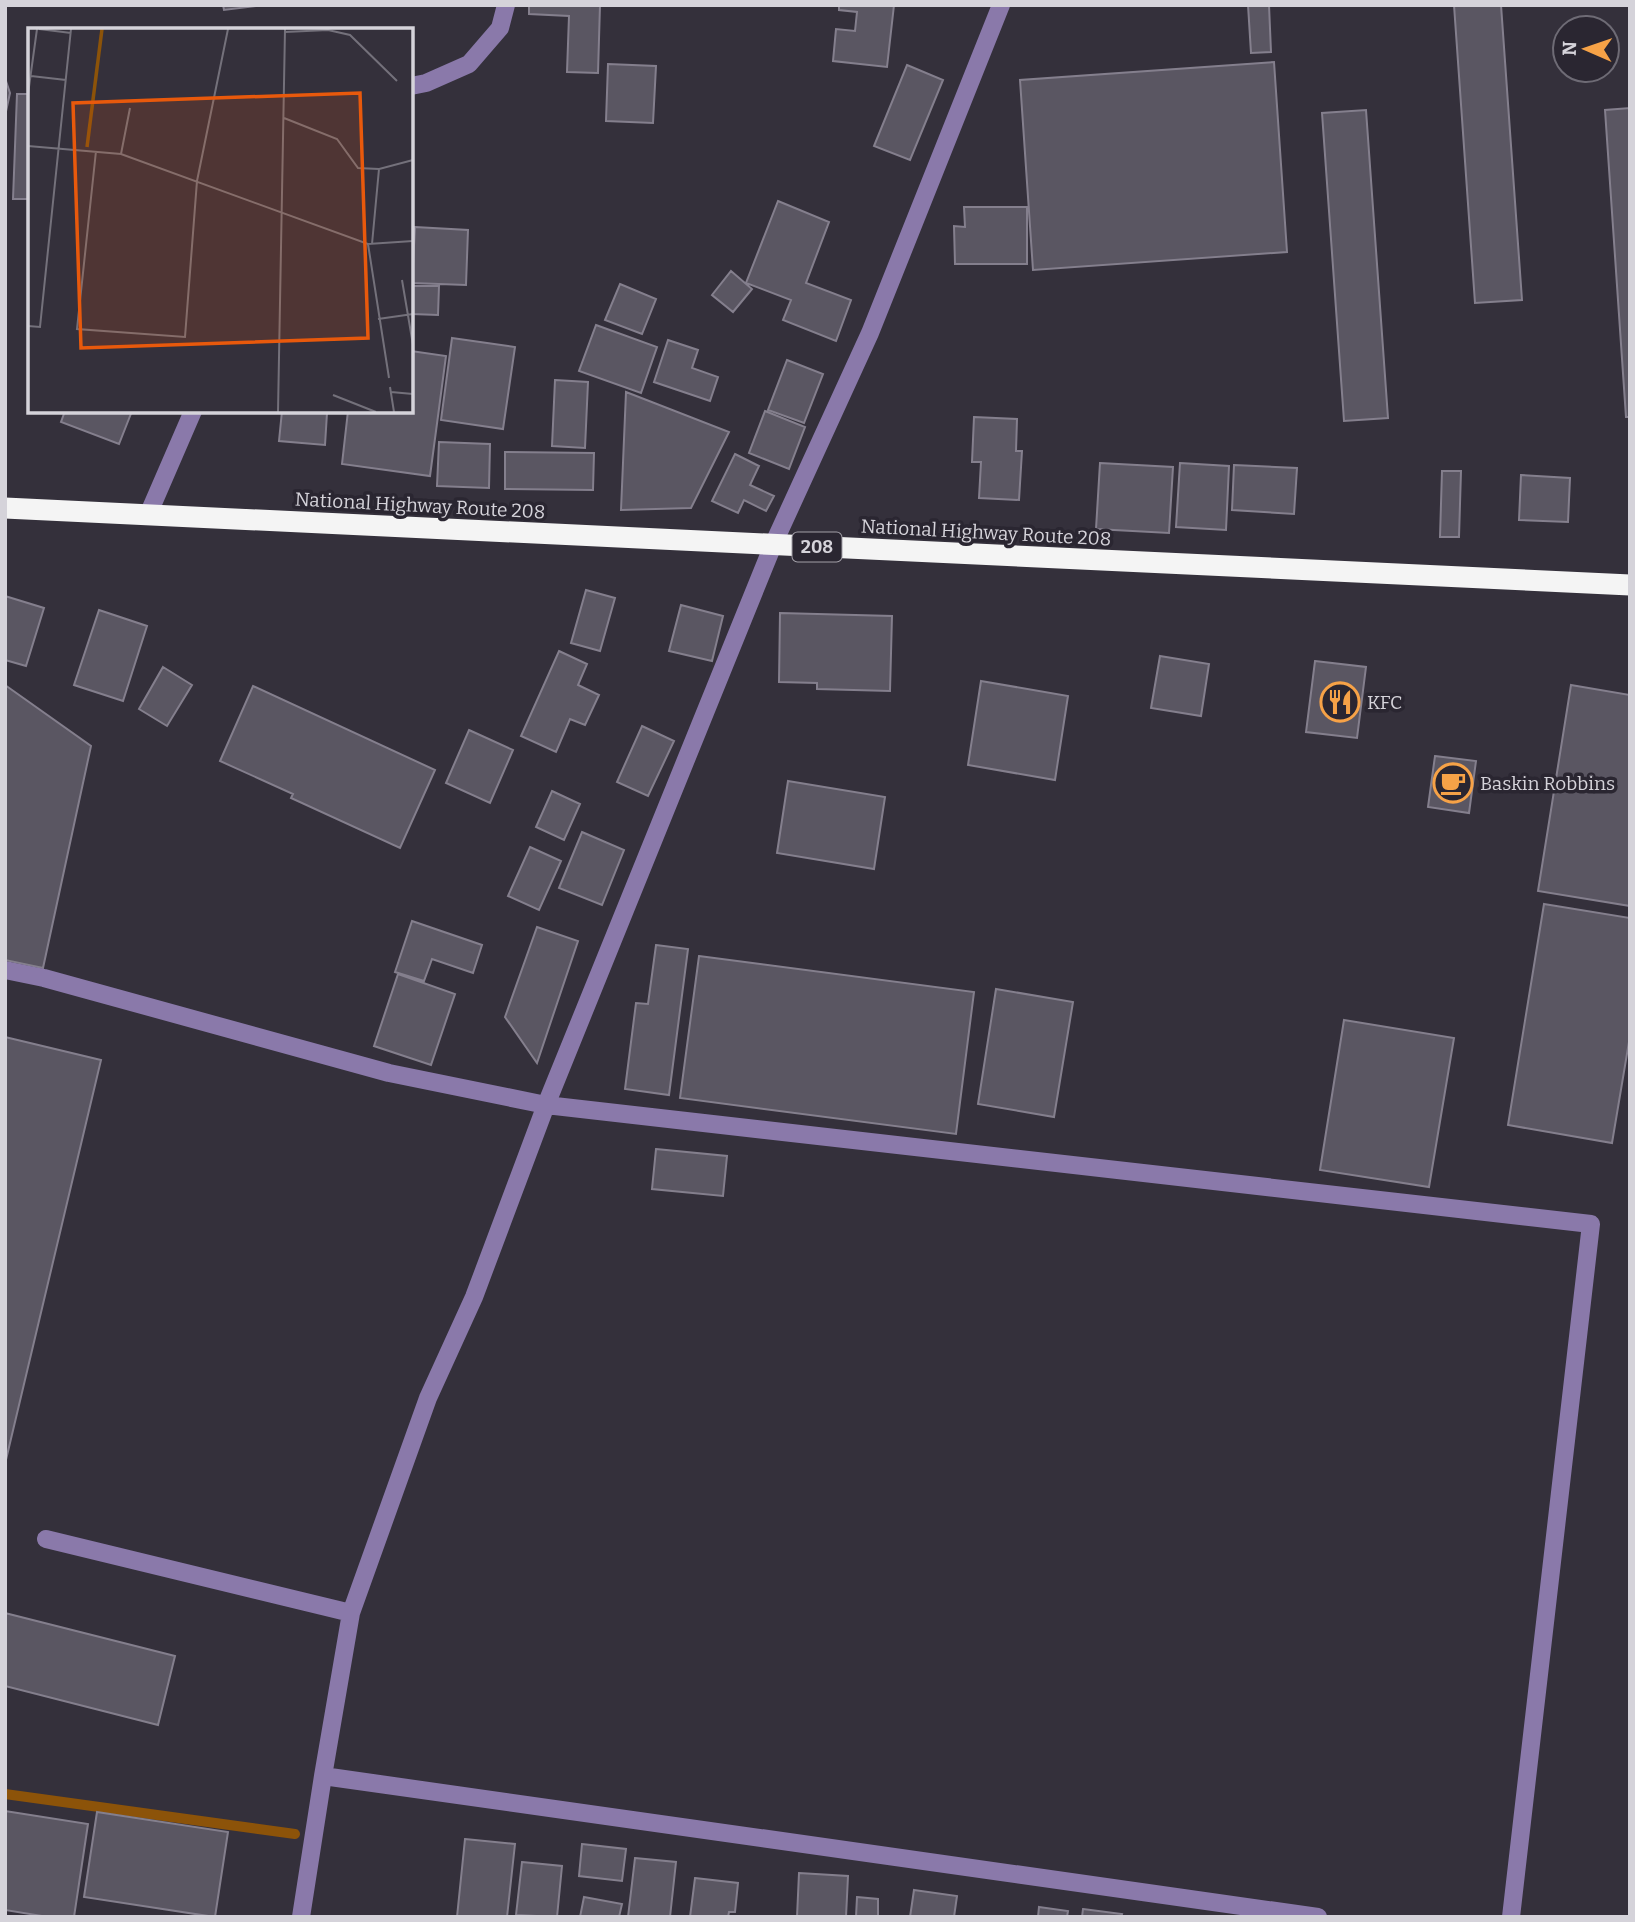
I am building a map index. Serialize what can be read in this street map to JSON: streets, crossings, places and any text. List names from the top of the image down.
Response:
{
  "streets": {
    "highway": ["National Highway Route 208", "208"]
  },
  "places": {
    "restaurant": ["KFC"],
    "cafe": ["Baskin Robbins"]
  },
  "north": "left"
}
